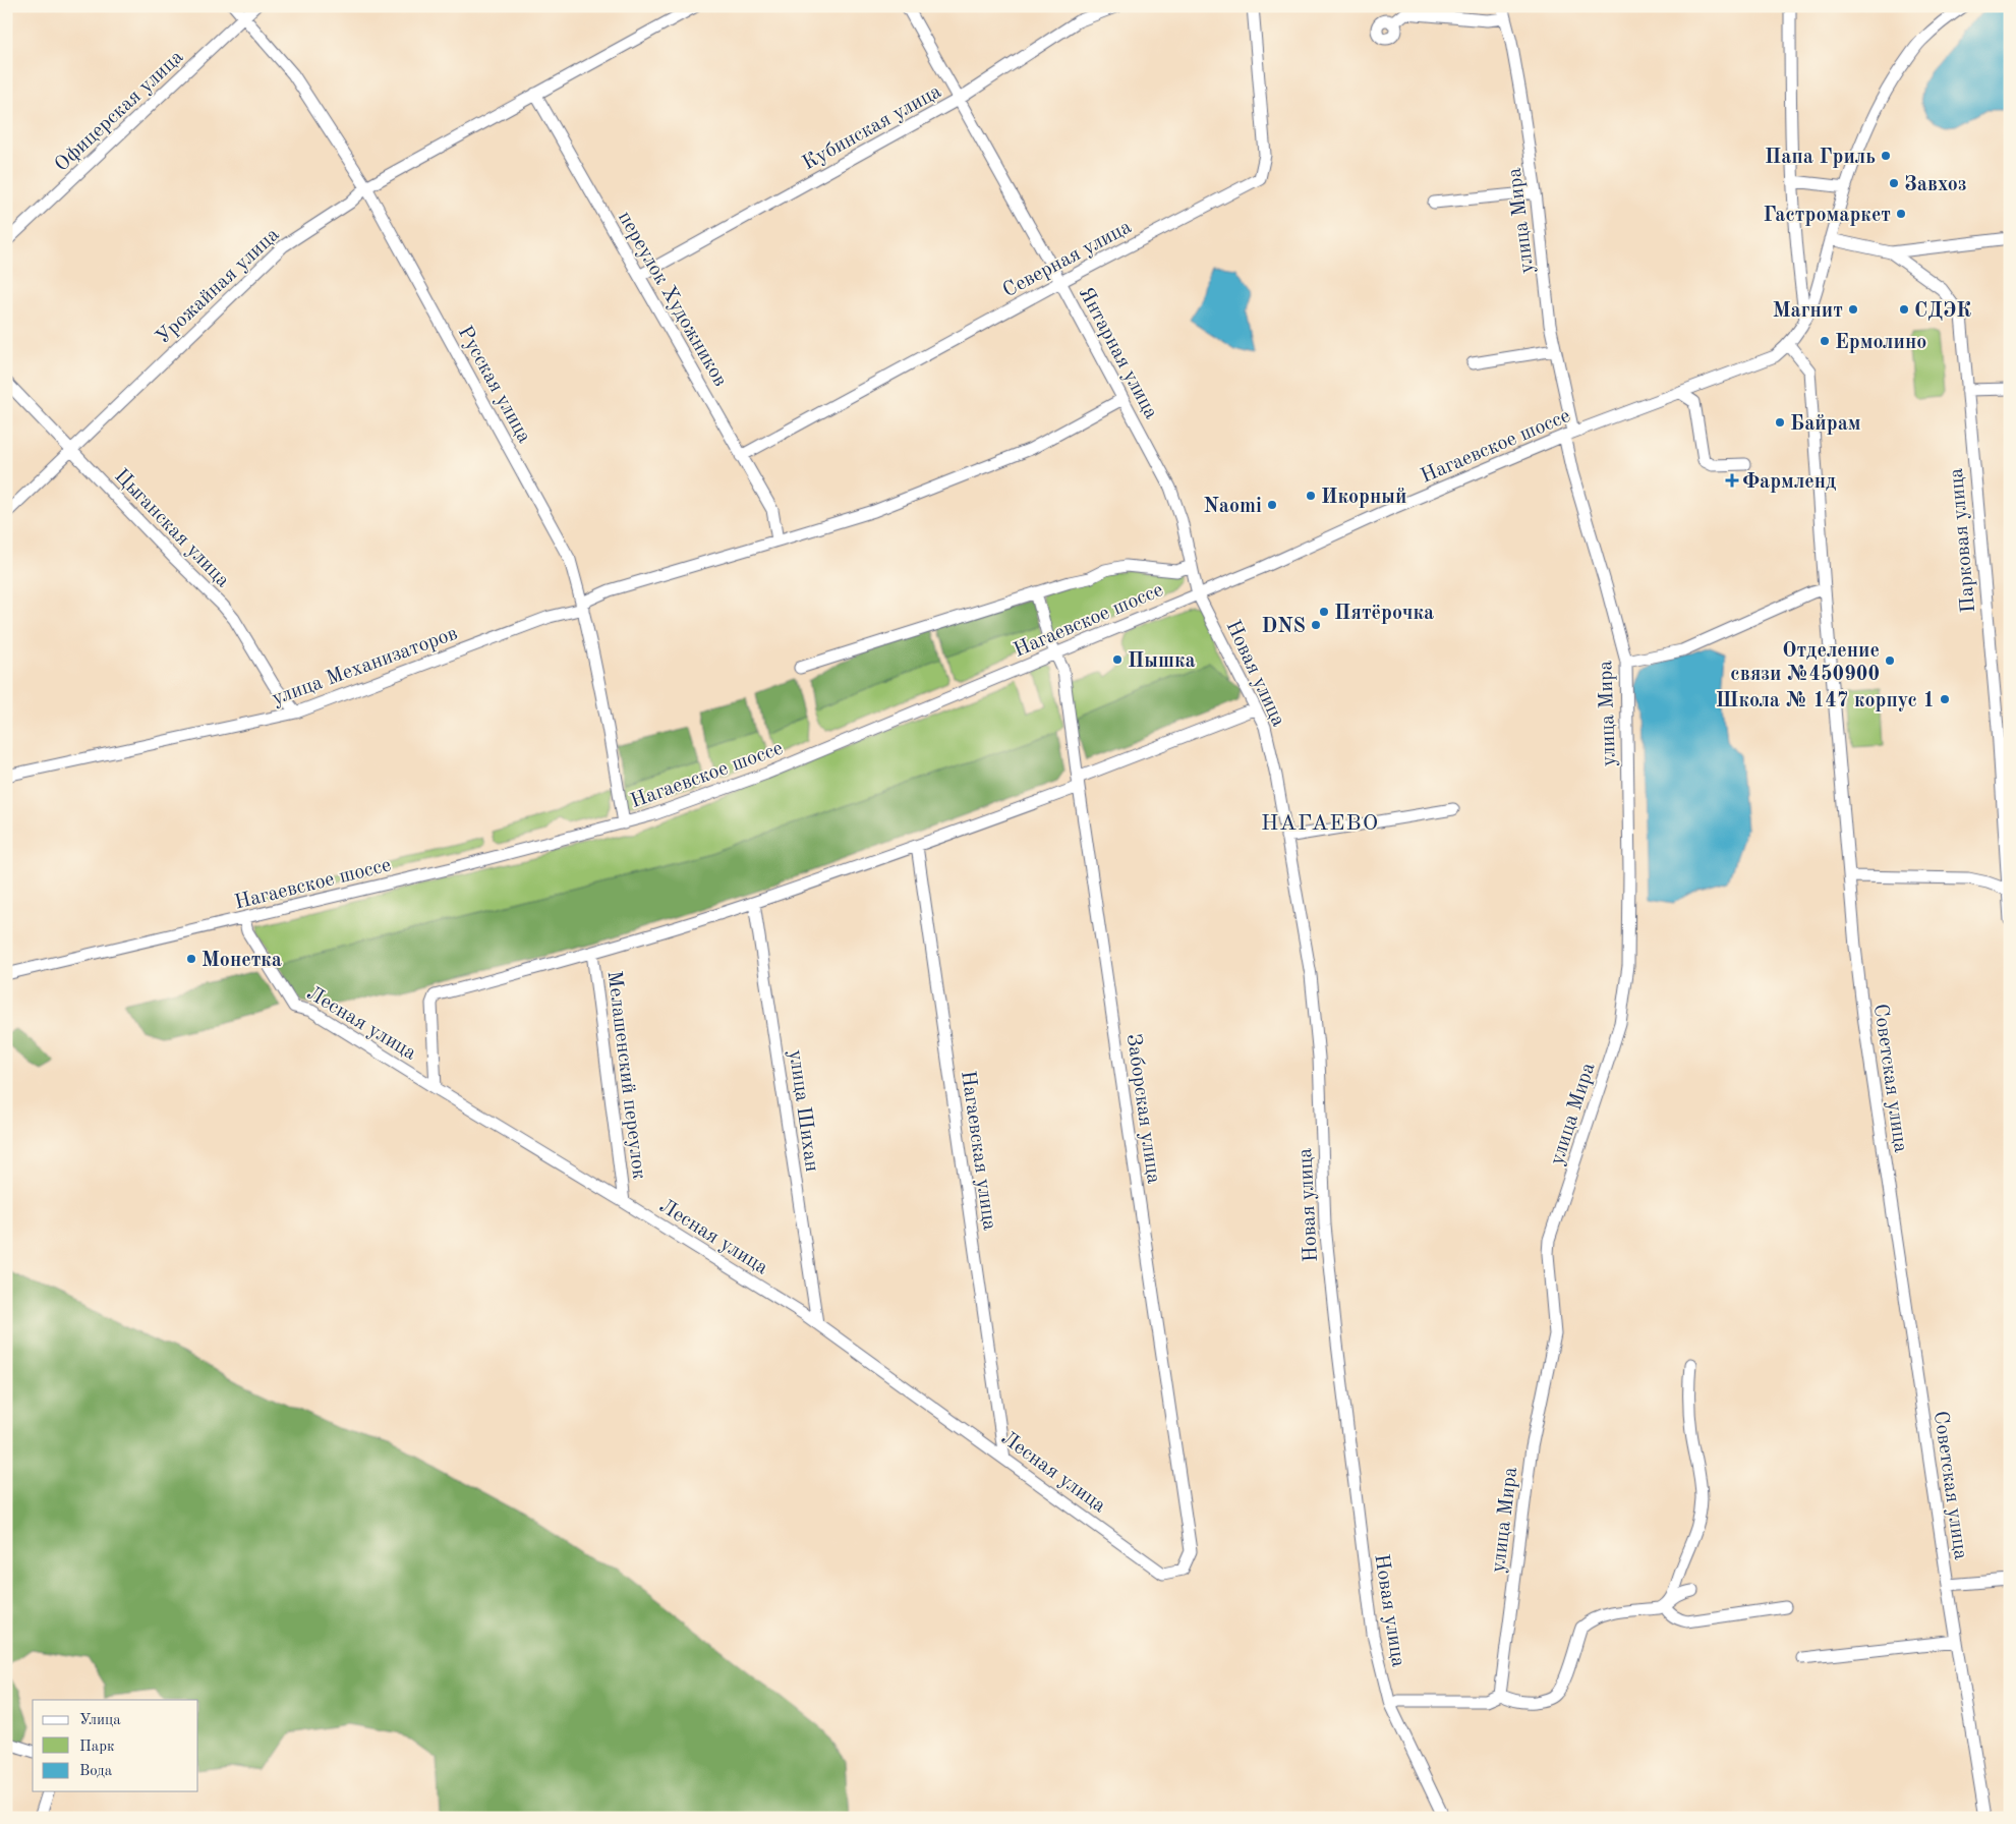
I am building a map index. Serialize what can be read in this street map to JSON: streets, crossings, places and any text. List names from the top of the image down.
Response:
{
  "streets": {
    "street": [
      "Офицерская улица",
      "Кубинская улица",
      "улица Мира",
      "Северная улица",
      "Урожайная улица",
      "переулок Художников",
      "Янтарная улица",
      "Русская улица",
      "Нагаевское шоссе",
      "Цыганская улица",
      "Парковая улица",
      "улица Механизаторов",
      "Новая улица",
      "Лесная улица",
      "Мелашенский переулок",
      "Советская улица",
      "Заборская улица",
      "улица Шихан",
      "Нагаевская улица"
    ]
  },
  "crossings": [
    ["Офицерская улица", "Русская улица"],
    ["Кубинская улица", "переулок Художников"],
    ["Кубинская улица", "Янтарная улица"],
    ["улица Мира", "Нагаевское шоссе"],
    ["Северная улица", "переулок Художников"],
    ["Северная улица", "Янтарная улица"],
    ["Урожайная улица", "переулок Художников"],
    ["Урожайная улица", "Русская улица"],
    ["Урожайная улица", "Цыганская улица"],
    ["переулок Художников", "улица Механизаторов"],
    ["Янтарная улица", "Нагаевское шоссе"],
    ["Янтарная улица", "улица Механизаторов"],
    ["Янтарная улица", "Новая улица"],
    ["Русская улица", "Нагаевское шоссе"],
    ["Русская улица", "улица Механизаторов"],
    ["Нагаевское шоссе", "Парковая улица"],
    ["Нагаевское шоссе", "Новая улица"],
    ["Нагаевское шоссе", "Лесная улица"],
    ["Нагаевское шоссе", "Советская улица"],
    ["Нагаевское шоссе", "Заборская улица"],
    ["Цыганская улица", "улица Механизаторов"],
    ["Лесная улица", "Мелашенский переулок"],
    ["Лесная улица", "Заборская улица"],
    ["Лесная улица", "улица Шихан"],
    ["Лесная улица", "Нагаевская улица"]
  ],
  "districts": ["НАГАЕВО"],
  "places": {
    "other": [
      "Папа Гриль",
      "Завхоз",
      "Гастромаркет",
      "Магнит",
      "СДЭК",
      "Ермолино",
      "Байрам",
      "Икорный",
      "Naomi",
      "Пятёрочка",
      "DNS",
      "Пышка",
      "Отделение связи №450900",
      "Школа № 147 корпус 1",
      "Монетка"
    ],
    "health": ["Фармленд"]
  },
  "legend": ["Улица", "Парк", "Вода"]
}
